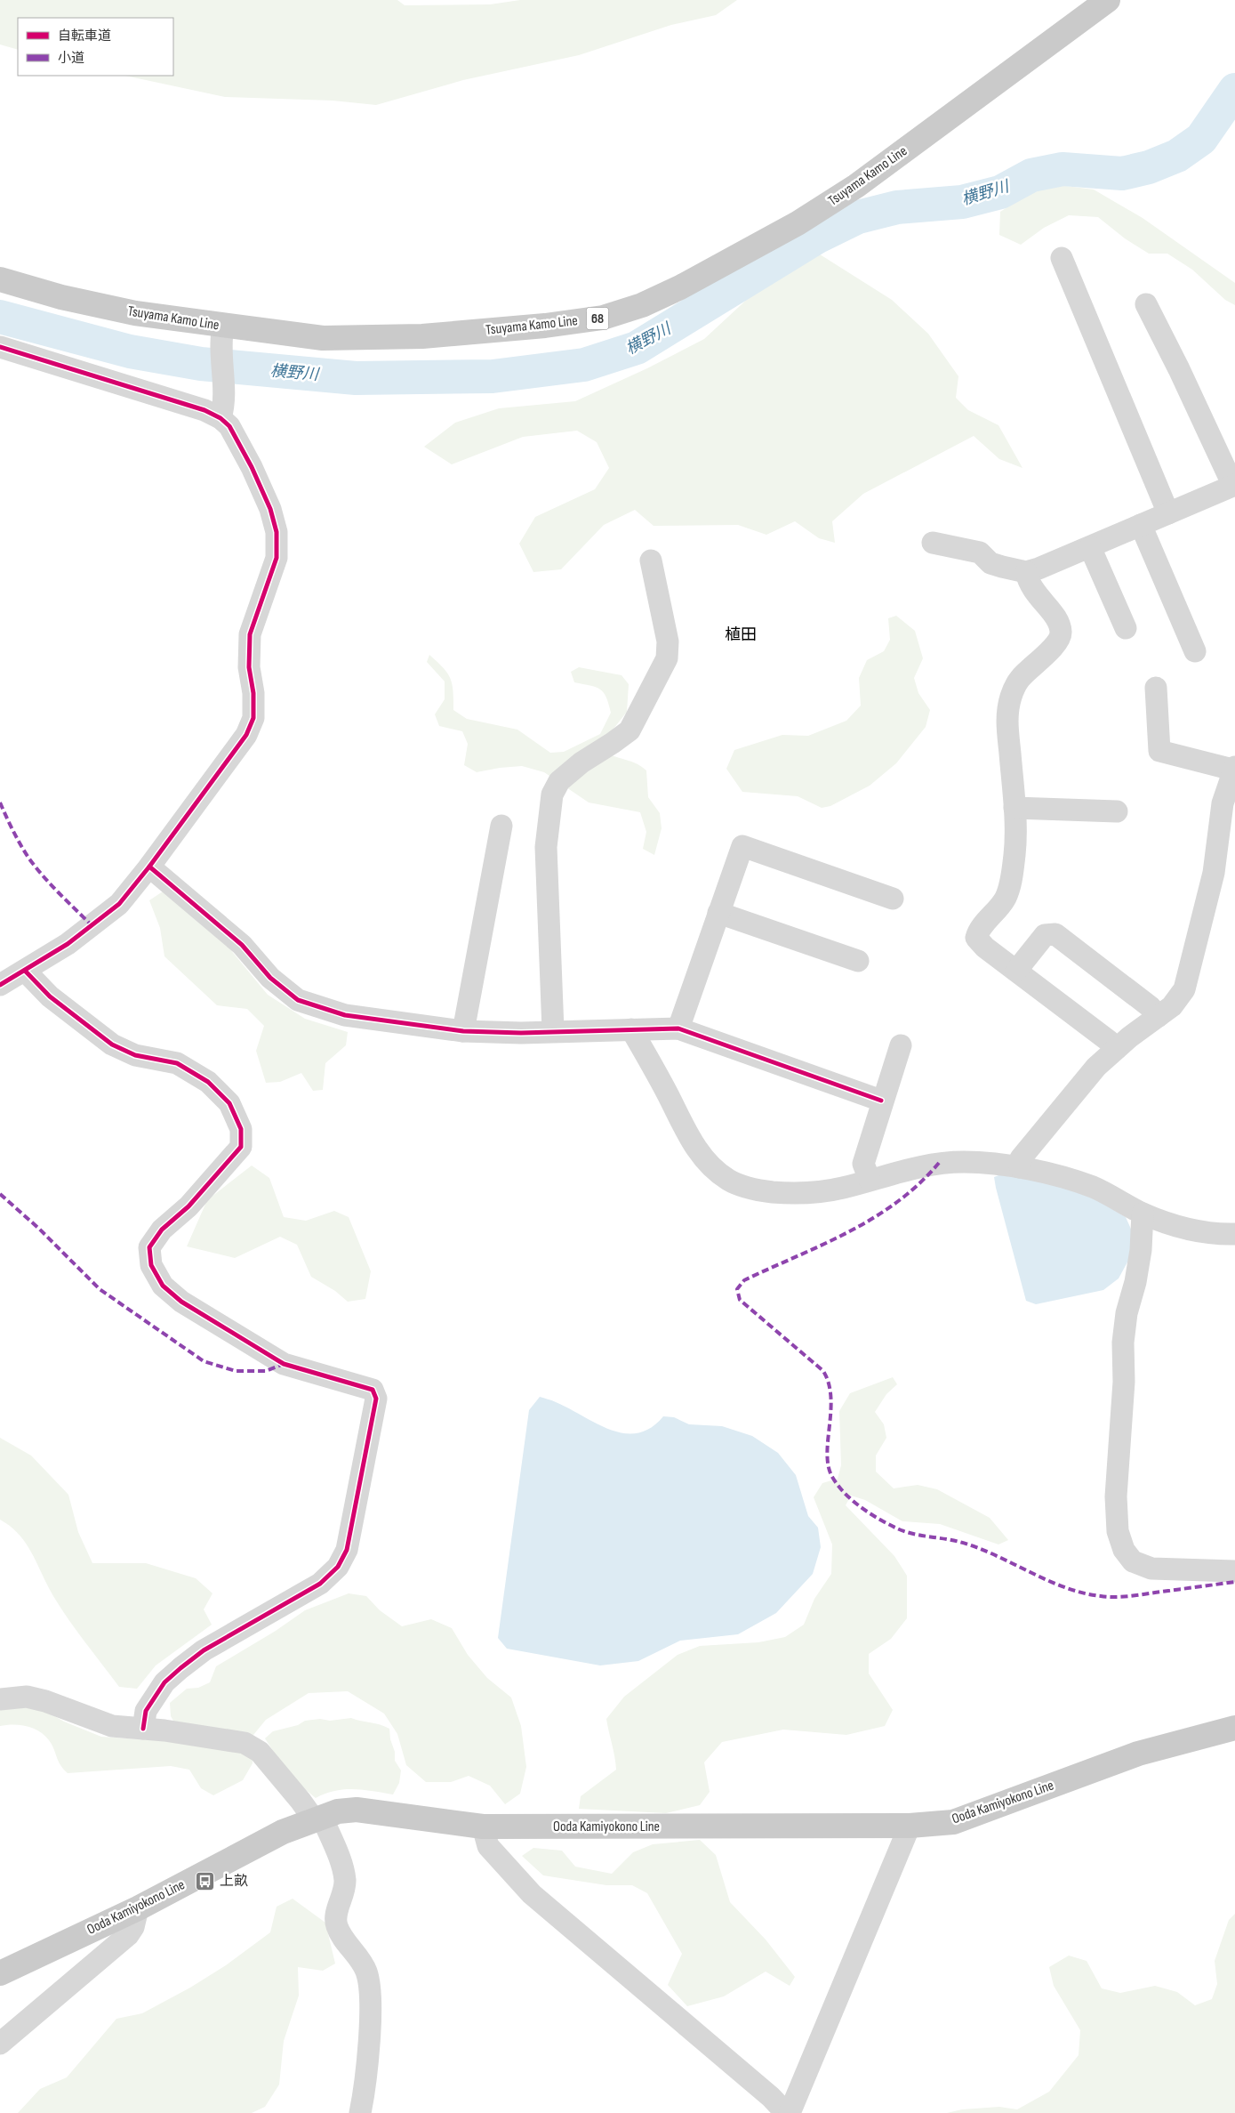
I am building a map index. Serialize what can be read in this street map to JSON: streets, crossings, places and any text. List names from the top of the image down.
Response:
{
  "streets": {
    "main road": ["Tsuyama Kamo Line", "68", "Ooda Kamiyokono Line"]
  },
  "districts": ["植田"],
  "water": ["横野川"],
  "places": {
    "bus stop": ["上畝"]
  },
  "legend": ["自転車道", "小道"]
}
